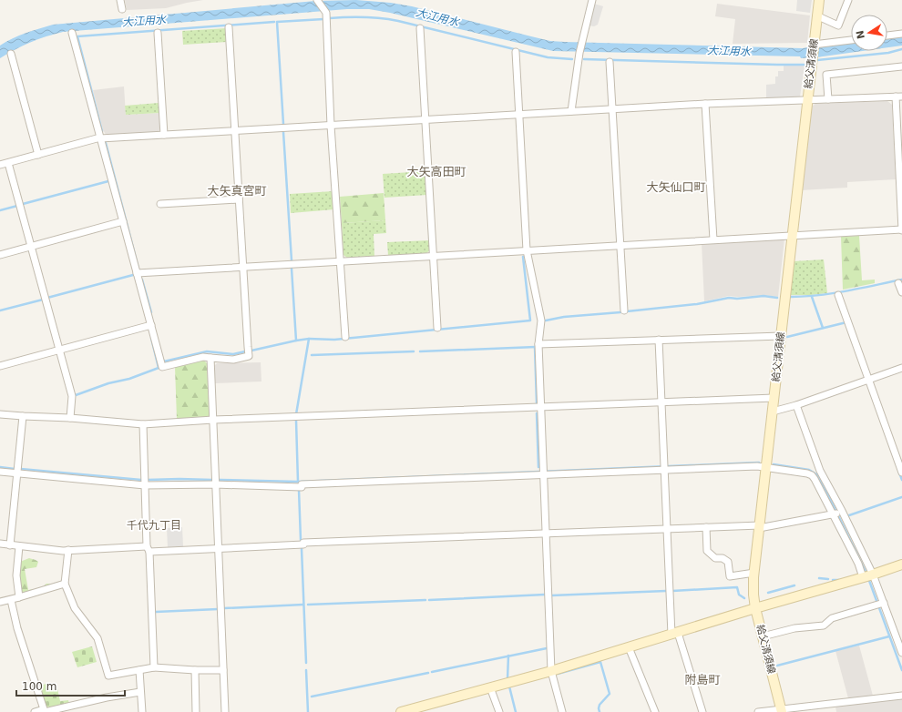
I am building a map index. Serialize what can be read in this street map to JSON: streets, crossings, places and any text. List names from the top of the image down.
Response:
{
  "streets": {
    "main road": ["給父清須線"]
  },
  "districts": [
    "大矢高田町",
    "大矢仙口町",
    "大矢真宮町",
    "千代九丁目",
    "附島町"
  ],
  "water": ["大江用水"],
  "scale_bar": "100 m",
  "north": "left"
}
